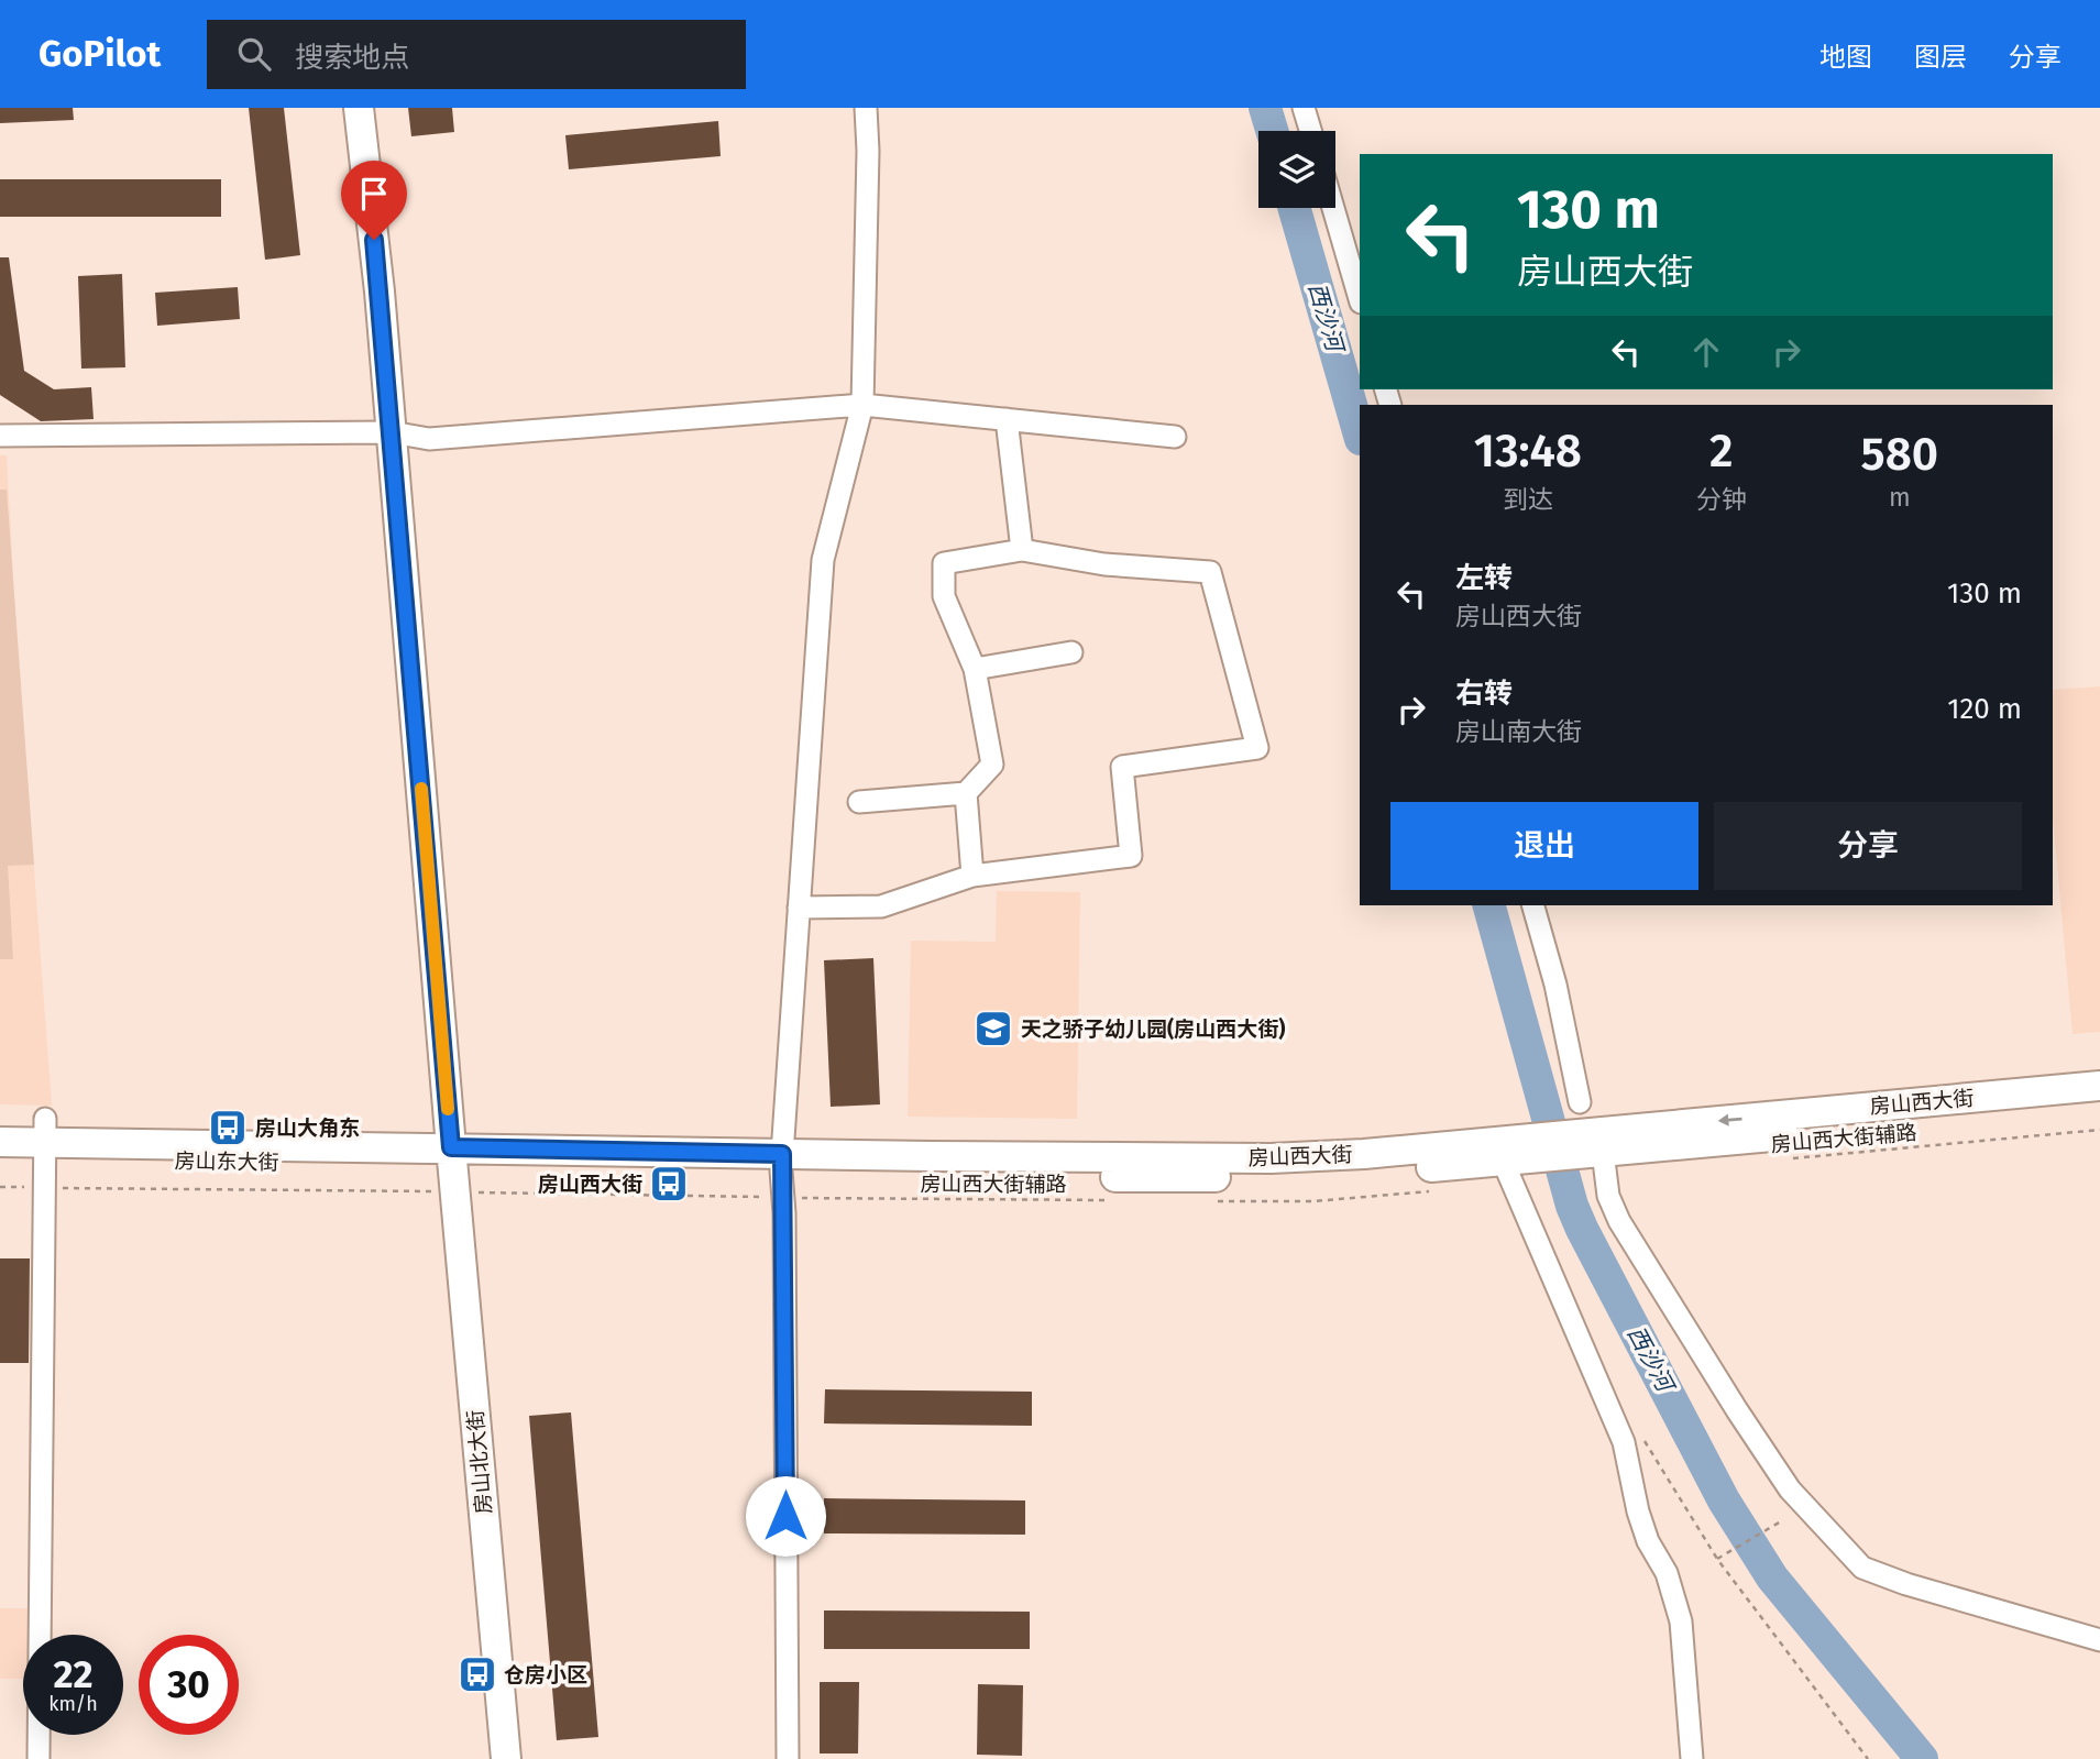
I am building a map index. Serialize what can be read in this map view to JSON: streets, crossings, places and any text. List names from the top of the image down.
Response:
{
  "streets": {
    "main road": ["房山西大街", "房山东大街", "房山北大街"],
    "path": ["房山西大街辅路"]
  },
  "crossings": [
    ["房山西大街", "房山西大街辅路"],
    ["房山西大街", "房山东大街"],
    ["房山西大街", "房山北大街"],
    ["房山西大街辅路", "房山东大街"],
    ["房山西大街辅路", "房山北大街"],
    ["房山东大街", "房山北大街"]
  ],
  "water": ["西沙河"],
  "places": {
    "school or university": ["天之骄子幼儿园(房山西大街)"],
    "bus stop": ["房山大角东", "房山西大街", "仓房小区"]
  },
  "page": {
    "header": "GoPilot",
    "search": "搜索地点",
    "nav": ["地图", "图层", "分享"],
    "turn": ["130 m", "房山西大街"],
    "eta": [
      "13:48",
      "到达",
      "2",
      "分钟",
      "580",
      "m"
    ],
    "list": [
      {
        "name": "左转",
        "note": "房山西大街",
        "value": "130 m"
      },
      {
        "name": "右转",
        "note": "房山南大街",
        "value": "120 m"
      }
    ],
    "buttons": ["退出", "分享"],
    "speed": "22 km/h",
    "limit": "30"
  }
}
